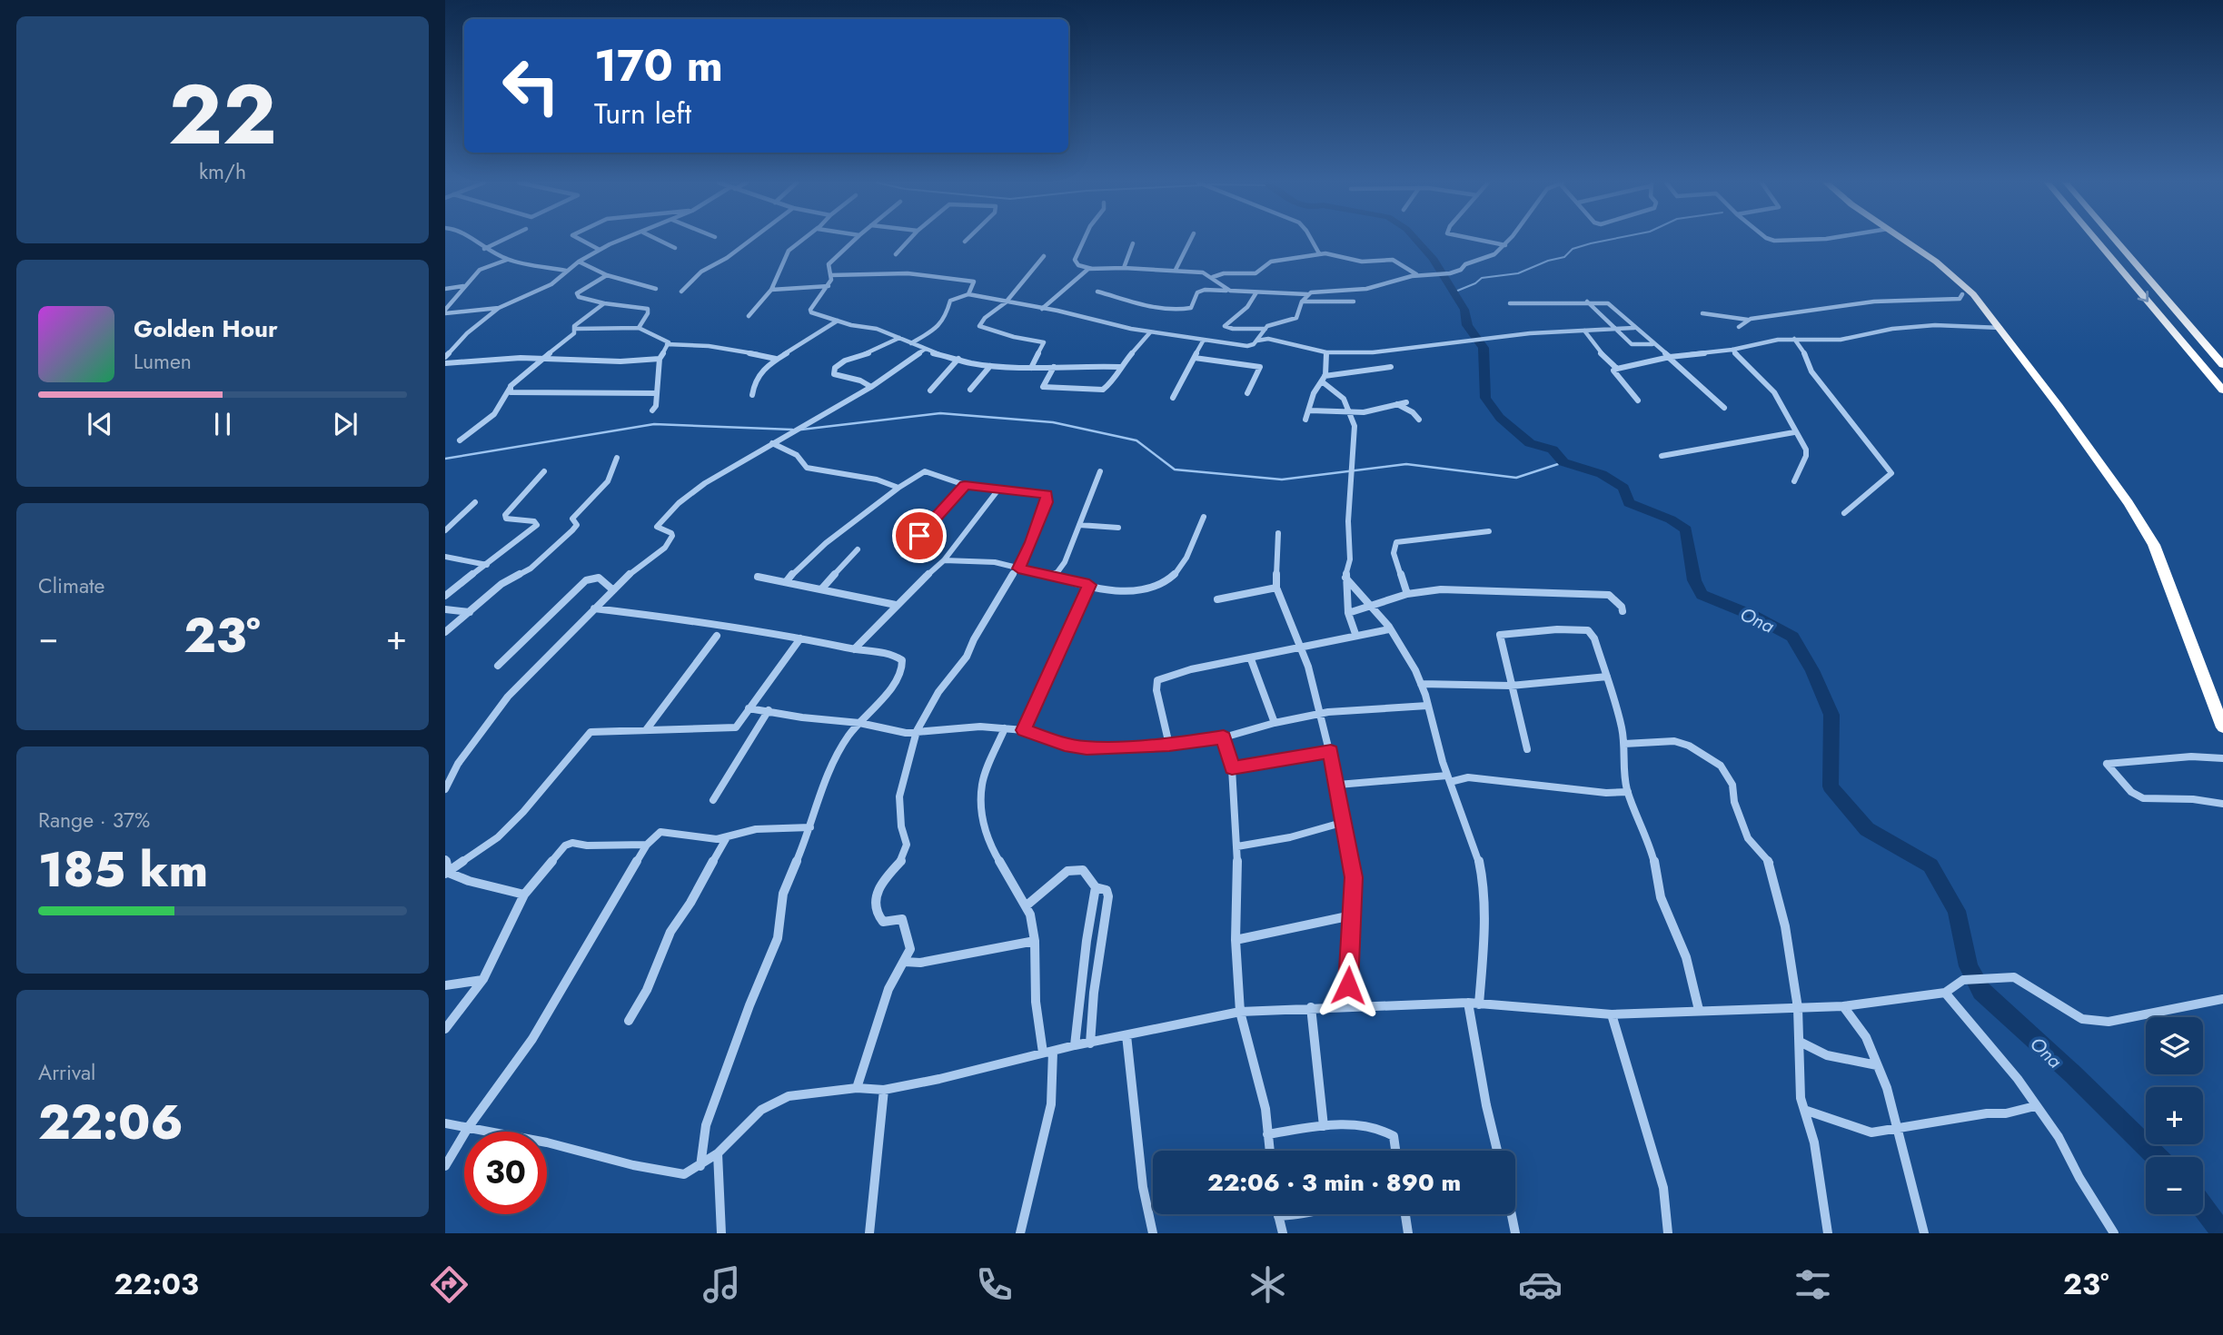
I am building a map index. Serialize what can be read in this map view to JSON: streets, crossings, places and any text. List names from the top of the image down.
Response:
{
  "water": ["Ona"],
  "page": {
    "tile": [
      ["22", "km/h"],
      "Climate",
      ["Range · 37%", "185 km"],
      ["Arrival", "22:06"]
    ],
    "turn": ["170 m", "Turn left"],
    "song": ["Golden Hour", "Lumen"],
    "heat": ["−", "23°", "+"],
    "map_buttons": ["+", "−"],
    "limit": "30",
    "trip": "22:06 · 3 min · 890 m",
    "tabs": ["22:03", "23°"]
  }
}
